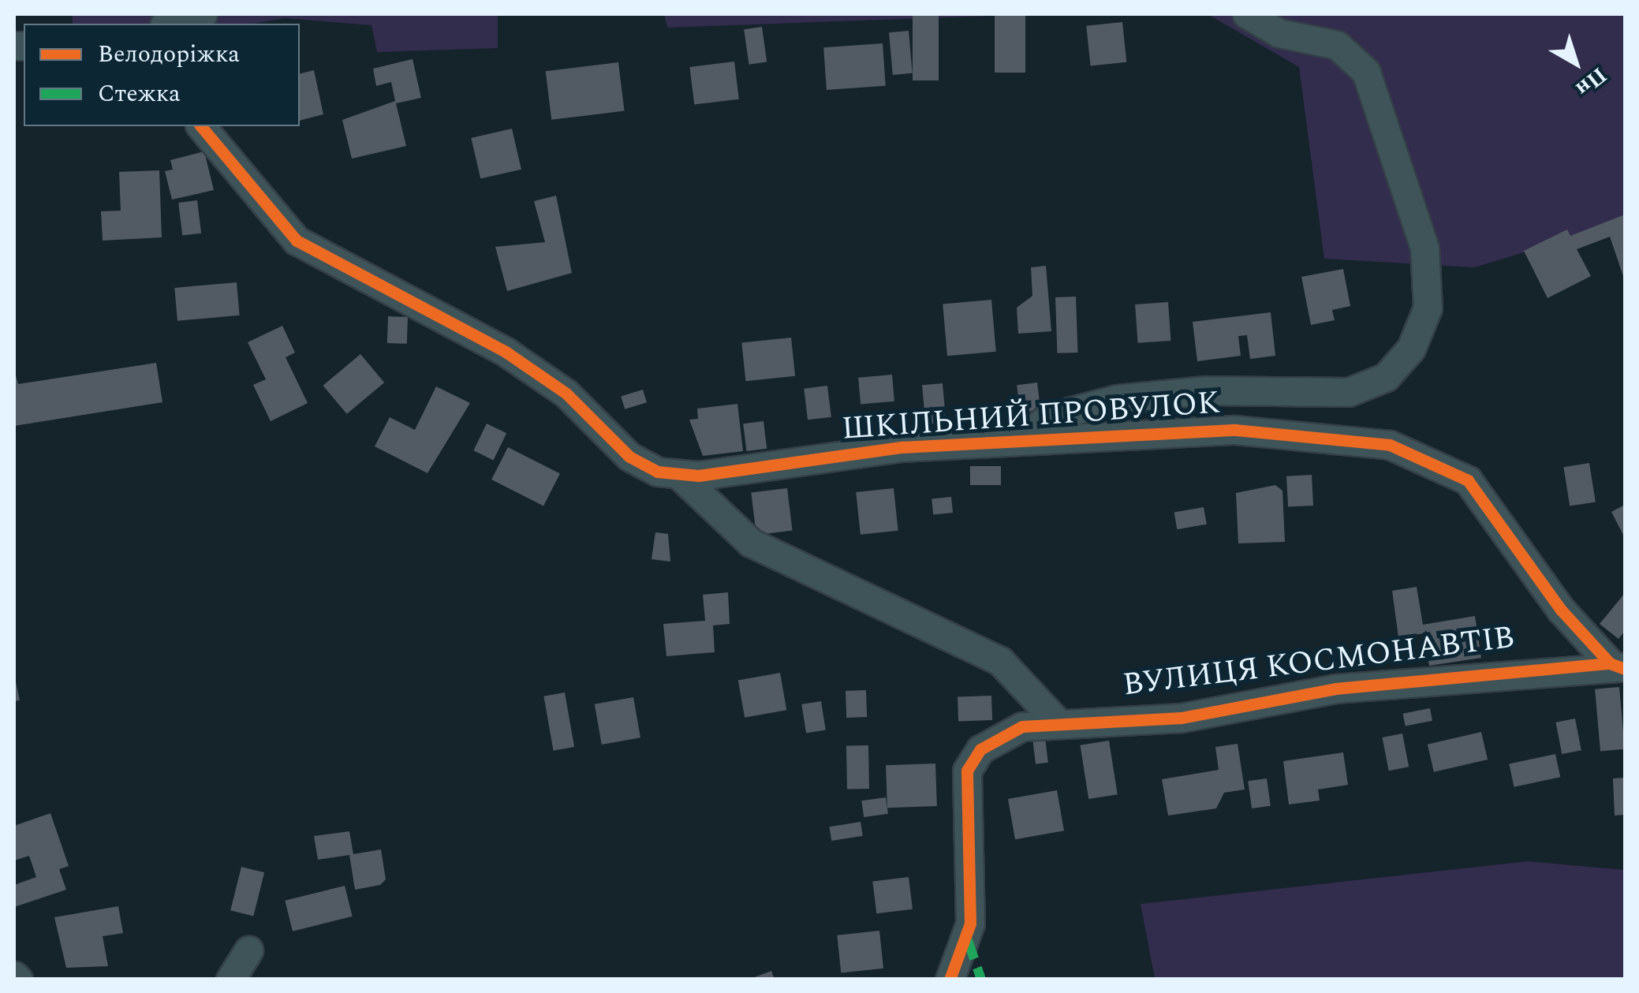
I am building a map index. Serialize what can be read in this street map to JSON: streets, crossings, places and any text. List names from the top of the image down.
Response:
{
  "streets": {
    "street": ["ШКІЛЬНИЙ ПРОВУЛОК", "ВУЛИЦЯ КОСМОНАВТІВ"]
  },
  "crossings": [
    ["ШКІЛЬНИЙ ПРОВУЛОК", "ВУЛИЦЯ КОСМОНАВТІВ"]
  ],
  "legend": ["Велодоріжка", "Стежка"],
  "north": "bottom right"
}
